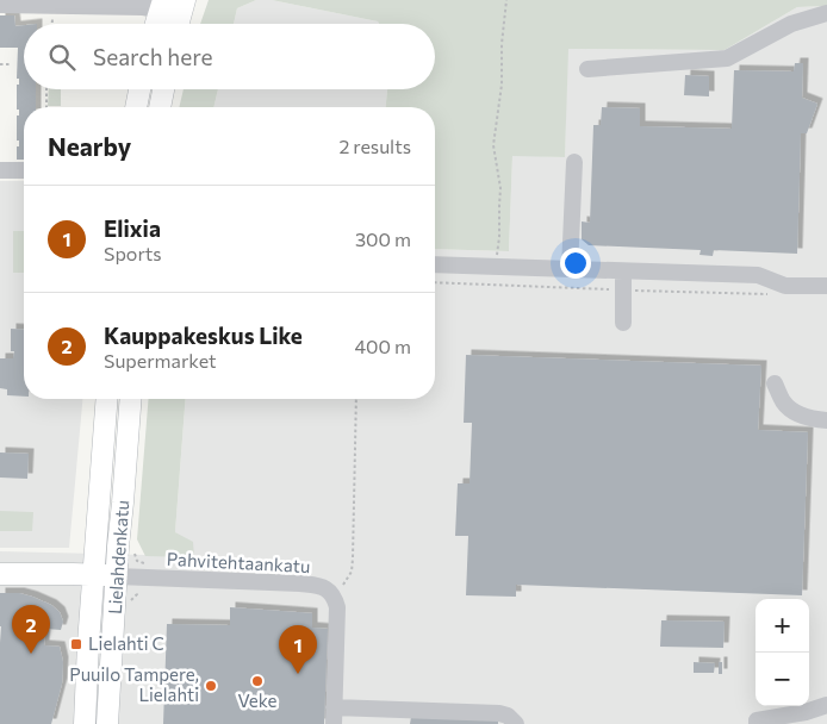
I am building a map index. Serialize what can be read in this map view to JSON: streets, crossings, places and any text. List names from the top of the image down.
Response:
{
  "streets": {
    "main road": ["Lielahdenkatu"],
    "street": ["Pahvitehtaankatu"]
  },
  "crossings": [
    ["Lielahdenkatu", "Pahvitehtaankatu"]
  ],
  "places": {
    "transit": ["Lielahti C"],
    "other": ["Veke", "Puuilo Tampere, Lielahti"]
  },
  "page": {
    "search": "Search here",
    "heading": ["Nearby", "2 results"],
    "list": [
      {
        "mark": "1",
        "name": "Elixia",
        "note": "Sports",
        "value": "300 m"
      },
      {
        "mark": "2",
        "name": "Kauppakeskus Like",
        "note": "Supermarket",
        "value": "400 m"
      }
    ],
    "map_buttons": ["+", "−"],
    "pins": ["2", "1"]
  }
}
